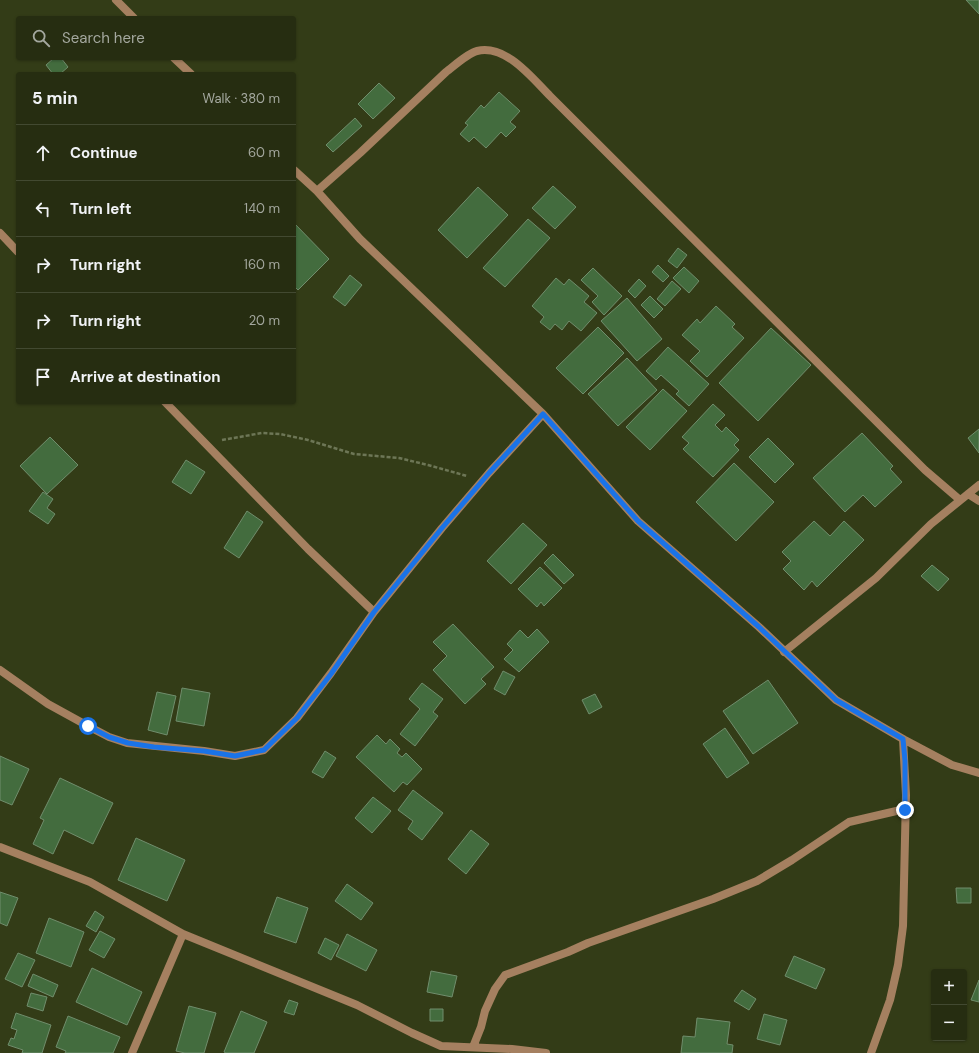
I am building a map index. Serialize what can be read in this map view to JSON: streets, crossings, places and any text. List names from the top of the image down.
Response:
{
  "page": {
    "search": "Search here",
    "heading": ["5 min", "Walk · 380 m"],
    "list": [
      ["Continue", "60 m"],
      ["Turn left", "140 m"],
      ["Turn right", "160 m"],
      ["Turn right", "20 m"],
      "Arrive at destination"
    ],
    "map_buttons": ["+", "−"]
  }
}
